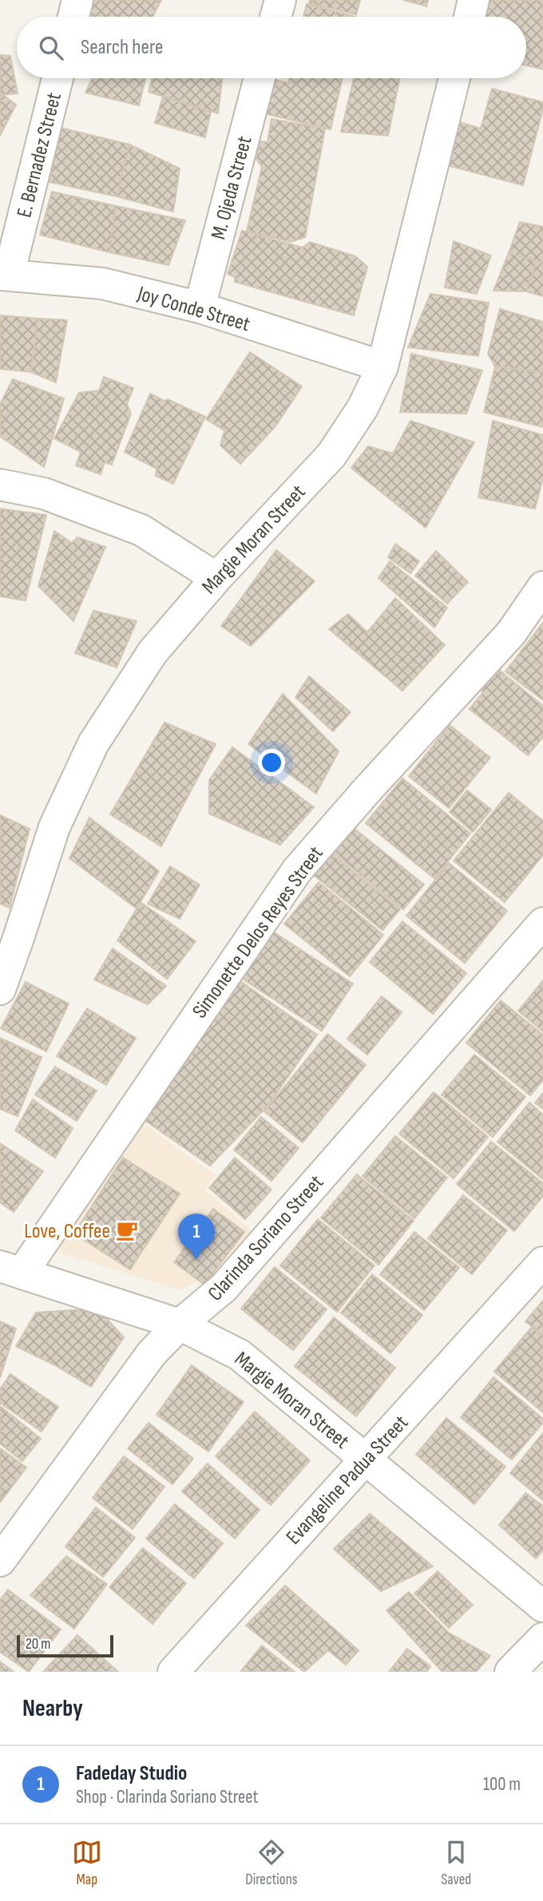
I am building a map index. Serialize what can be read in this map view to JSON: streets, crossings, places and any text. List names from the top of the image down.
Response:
{
  "streets": {
    "street": [
      "E. Bernadez Street",
      "M. Ojeda Street",
      "Joy Conde Street",
      "Margie Moran Street",
      "Simonette Delos Reyes Street",
      "Clarinda Soriano Street",
      "Evangeline Padua Street"
    ]
  },
  "crossings": [
    ["E. Bernadez Street", "Joy Conde Street"],
    ["M. Ojeda Street", "Joy Conde Street"],
    ["Joy Conde Street", "Margie Moran Street"],
    ["Margie Moran Street", "Simonette Delos Reyes Street"],
    ["Margie Moran Street", "Clarinda Soriano Street"],
    ["Margie Moran Street", "Evangeline Padua Street"]
  ],
  "places": {
    "cafe": ["Love, Coffee"]
  },
  "scale_bar": "20 m",
  "page": {
    "search": "Search here",
    "pins": "1",
    "scale": "20 m",
    "heading": "Nearby",
    "list": [
      {
        "mark": "1",
        "name": "Fadeday Studio",
        "note": "Shop · Clarinda Soriano Street",
        "value": "100 m"
      }
    ],
    "nav": ["Map", "Directions", "Saved"]
  }
}
